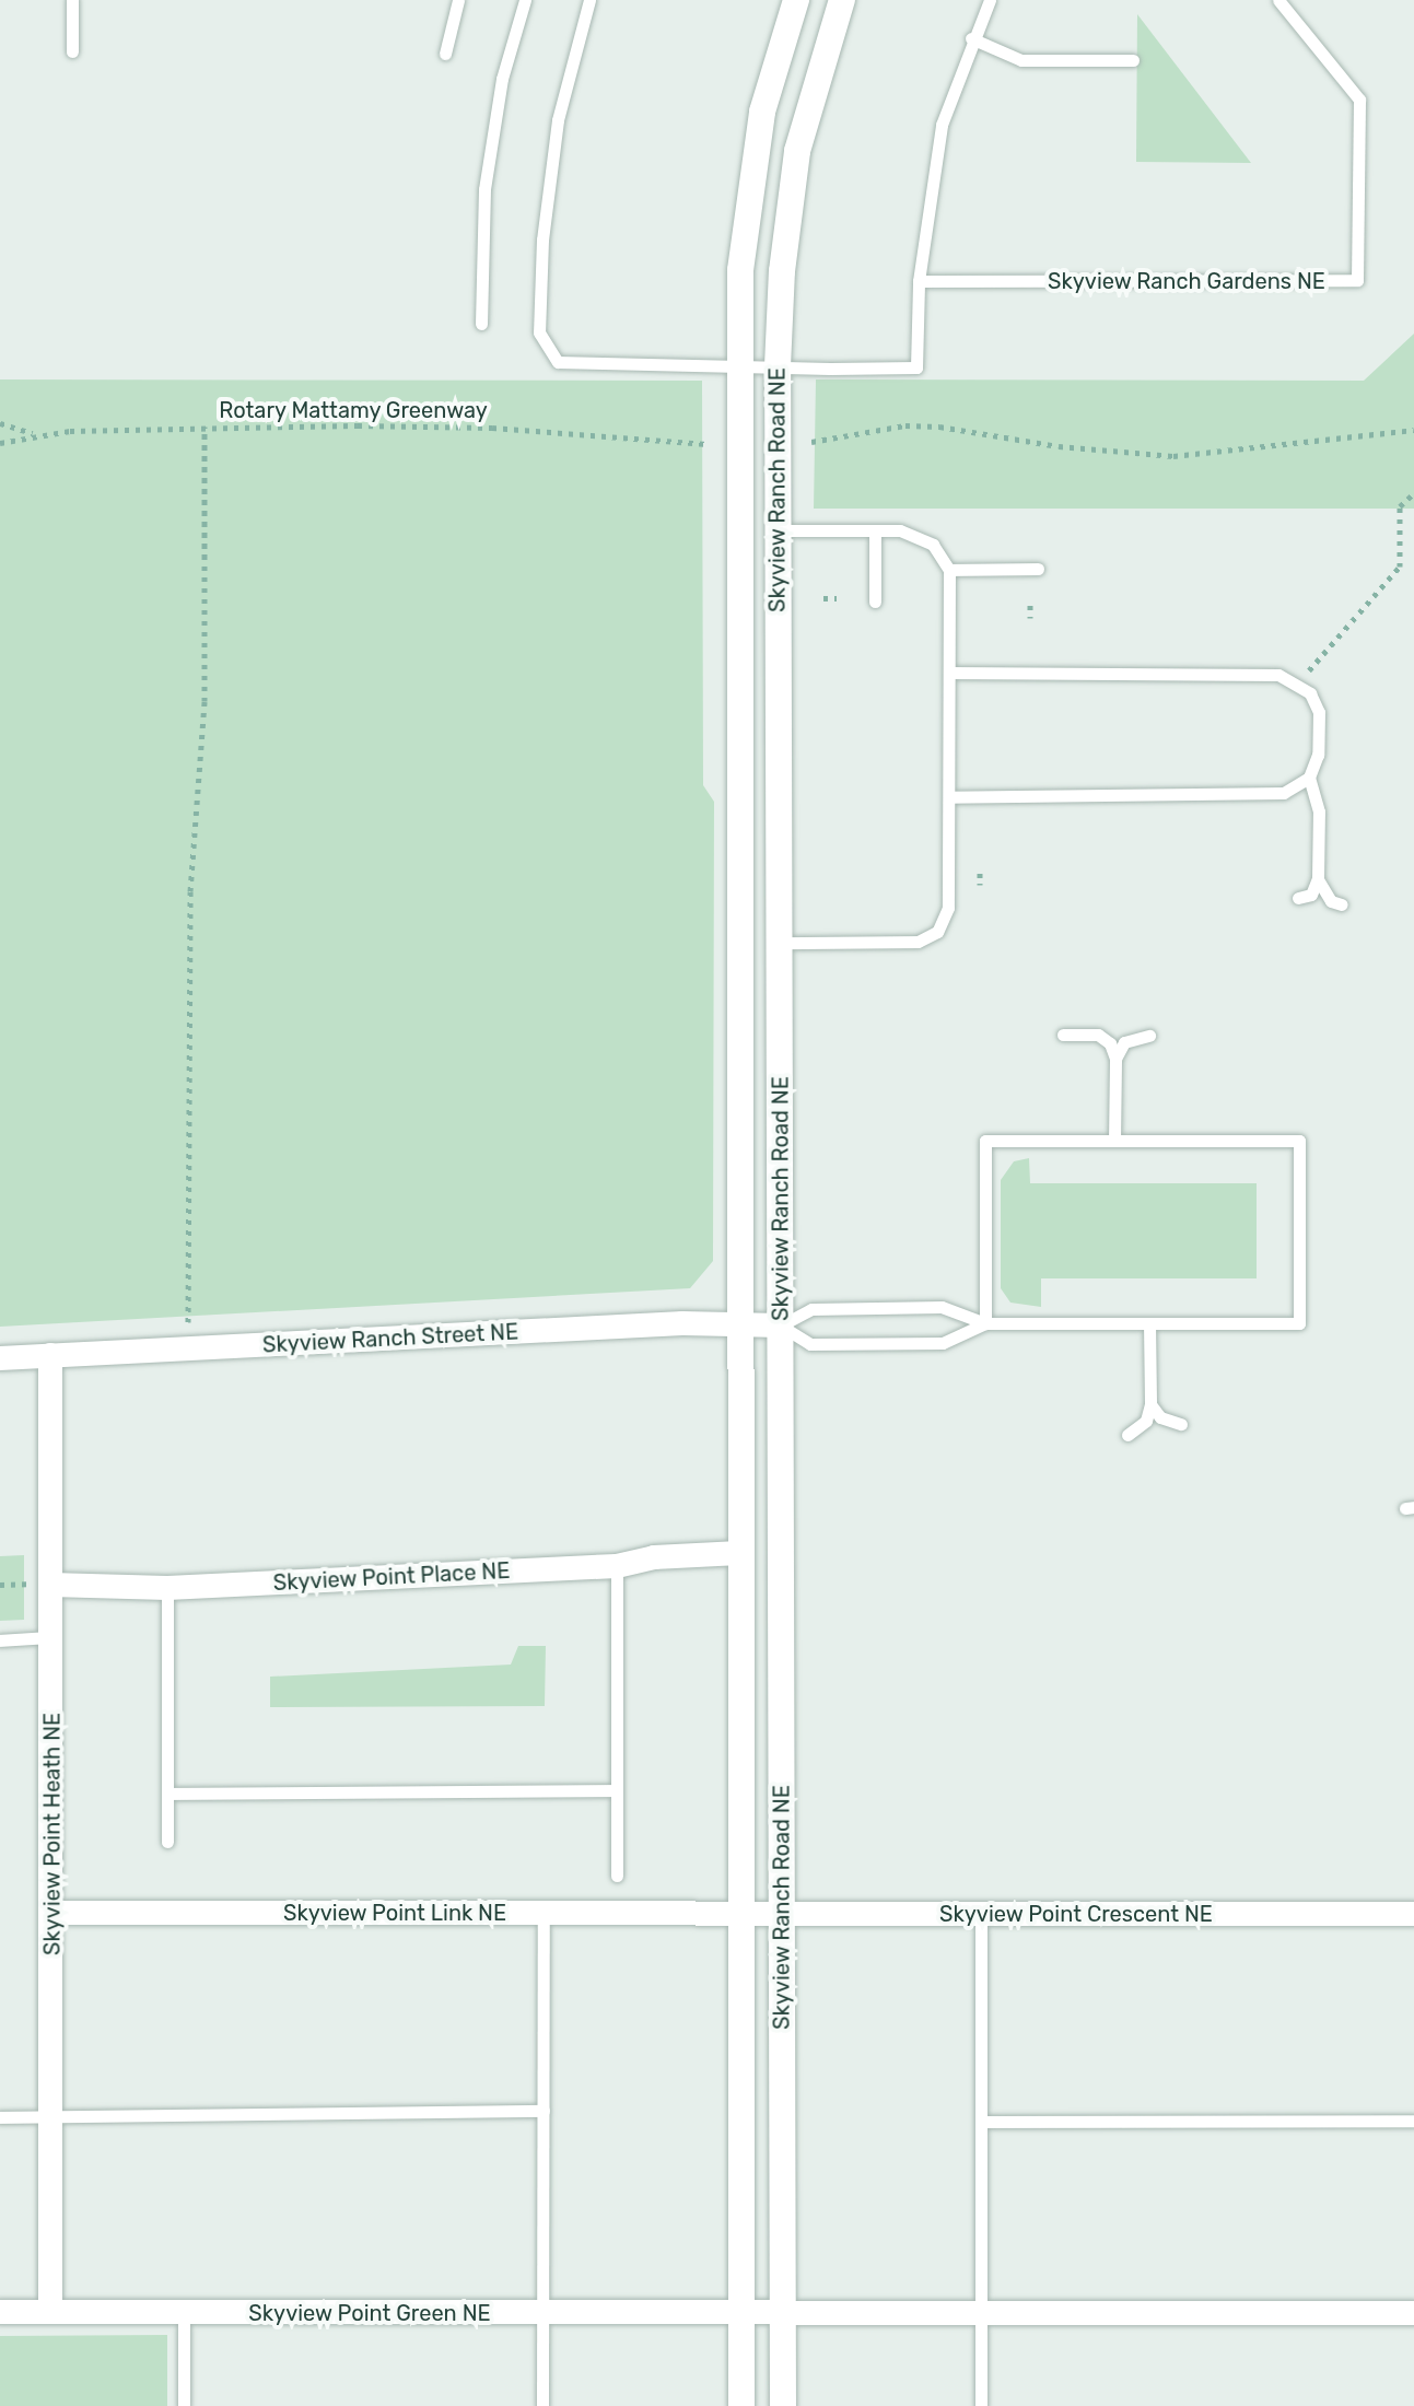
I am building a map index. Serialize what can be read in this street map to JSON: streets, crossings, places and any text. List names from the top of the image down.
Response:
{
  "streets": {
    "street": [
      "Skyview Ranch Road NE",
      "Skyview Ranch Street NE",
      "Skyview Point Place NE",
      "Skyview Point Heath NE",
      "Skyview Point Link NE",
      "Skyview Point Crescent NE",
      "Skyview Point Green NE"
    ],
    "lane": ["Skyview Ranch Gardens NE"],
    "path": ["Rotary Mattamy Greenway"]
  },
  "crossings": [
    ["Skyview Ranch Road NE", "Skyview Ranch Street NE"],
    ["Skyview Ranch Road NE", "Skyview Point Place NE"],
    ["Skyview Ranch Road NE", "Skyview Point Link NE"],
    ["Skyview Ranch Road NE", "Skyview Point Crescent NE"],
    ["Skyview Ranch Road NE", "Skyview Point Green NE"],
    ["Skyview Ranch Street NE", "Skyview Point Heath NE"],
    ["Skyview Point Place NE", "Skyview Point Heath NE"],
    ["Skyview Point Heath NE", "Skyview Point Link NE"],
    ["Skyview Point Heath NE", "Skyview Point Green NE"],
    ["Skyview Point Link NE", "Skyview Point Crescent NE"]
  ]
}
